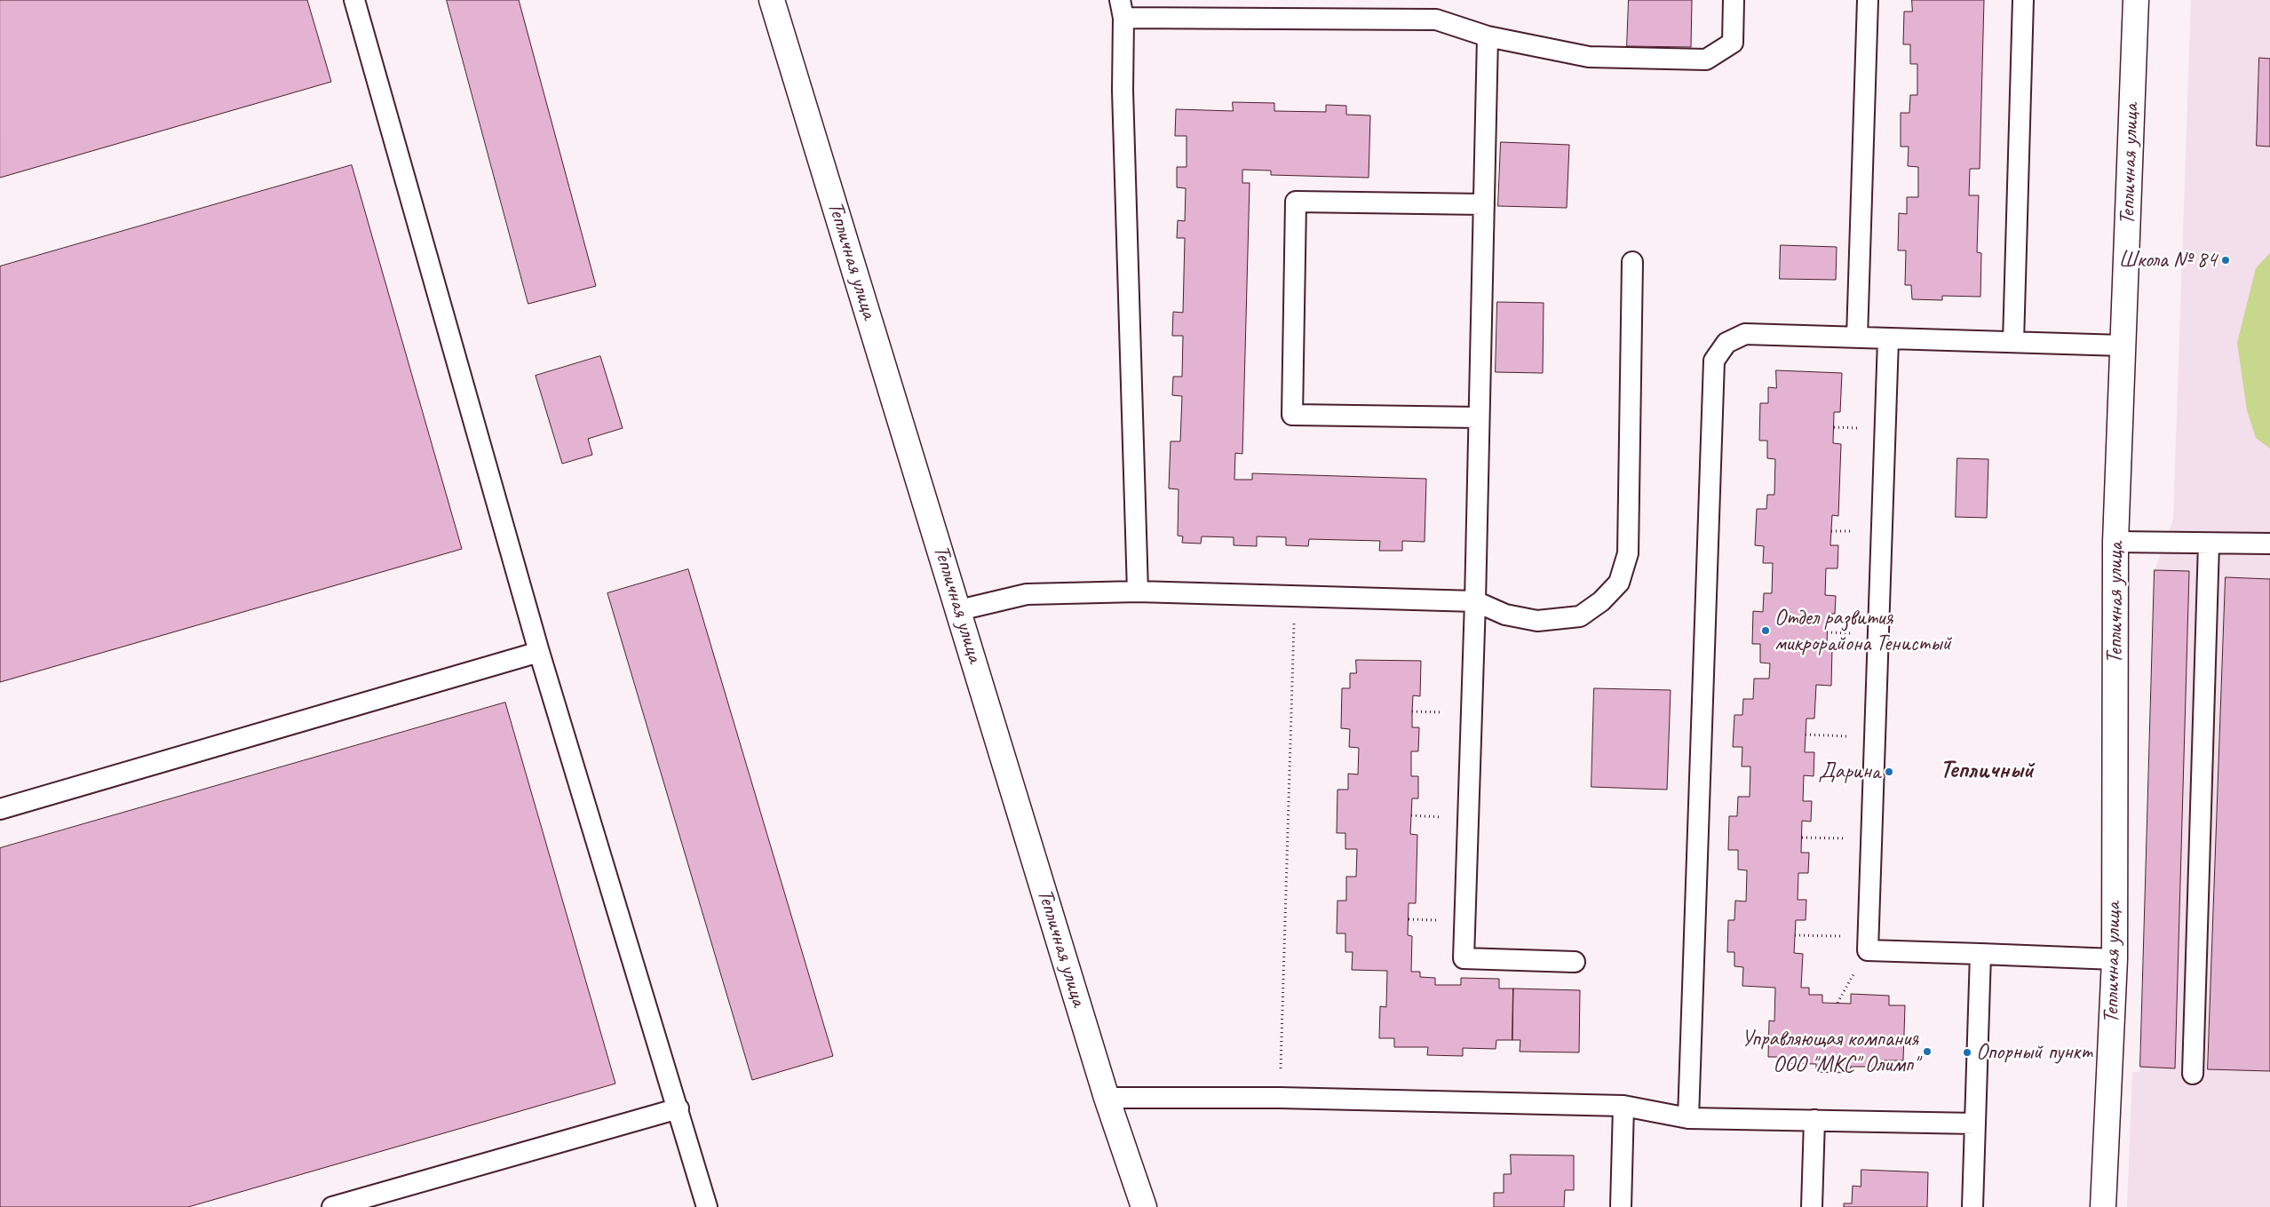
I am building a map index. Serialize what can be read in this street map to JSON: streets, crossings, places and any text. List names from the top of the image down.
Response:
{
  "streets": {
    "street": ["Тепличная улица"]
  },
  "districts": ["Тепличный"],
  "places": [
    "Школа № 84",
    "Отдел развития микрорайона Тенистый",
    "Дарина",
    "Управляющая компания ООО \"МКС\" Олимп\"",
    "Опорный пункт"
  ]
}
